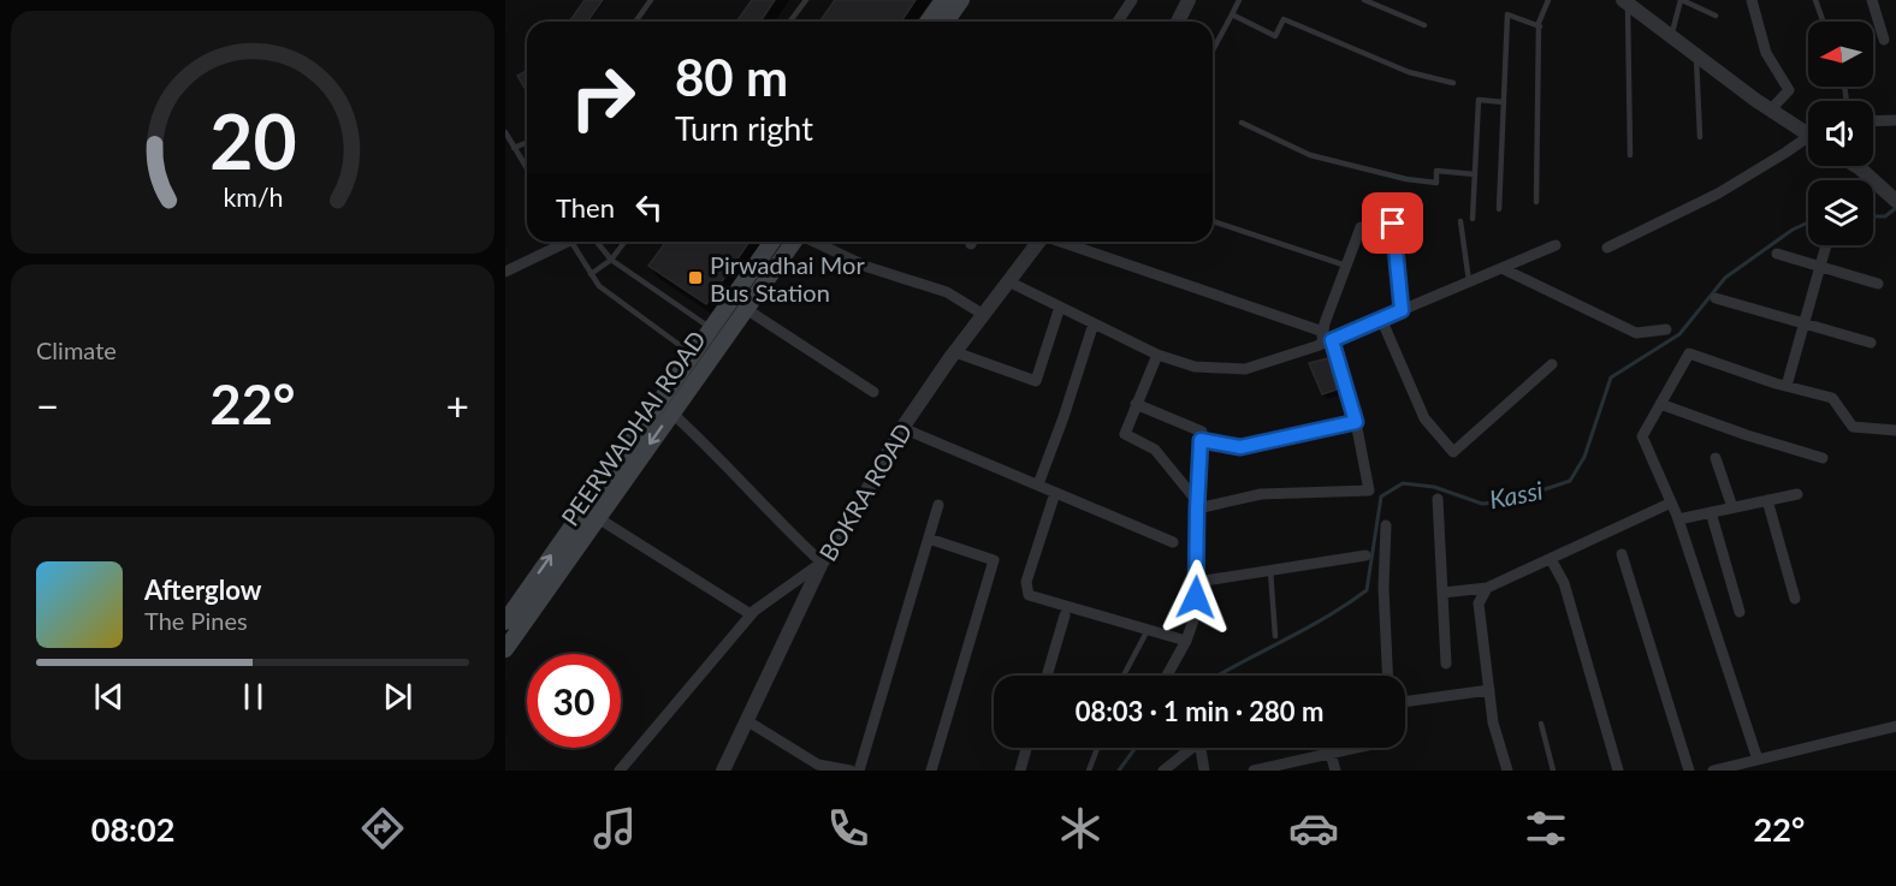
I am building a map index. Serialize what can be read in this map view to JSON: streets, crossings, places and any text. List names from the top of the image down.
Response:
{
  "streets": {
    "main road": ["PEERWADHAI ROAD"],
    "street": ["BOKRA ROAD"]
  },
  "water": ["Kassi"],
  "places": {
    "transit": ["Pirwadhai Mor Bus Station"]
  },
  "north": "left",
  "page": {
    "turn": ["80 m", "Turn right"],
    "then": "Then",
    "tile": "Climate",
    "heat": ["−", "22°", "+"],
    "song": ["Afterglow", "The Pines"],
    "limit": "30",
    "trip": "08:03 · 1 min · 280 m",
    "tabs": ["08:02", "22°"],
    "gauge": ["20", "km/h"]
  }
}
